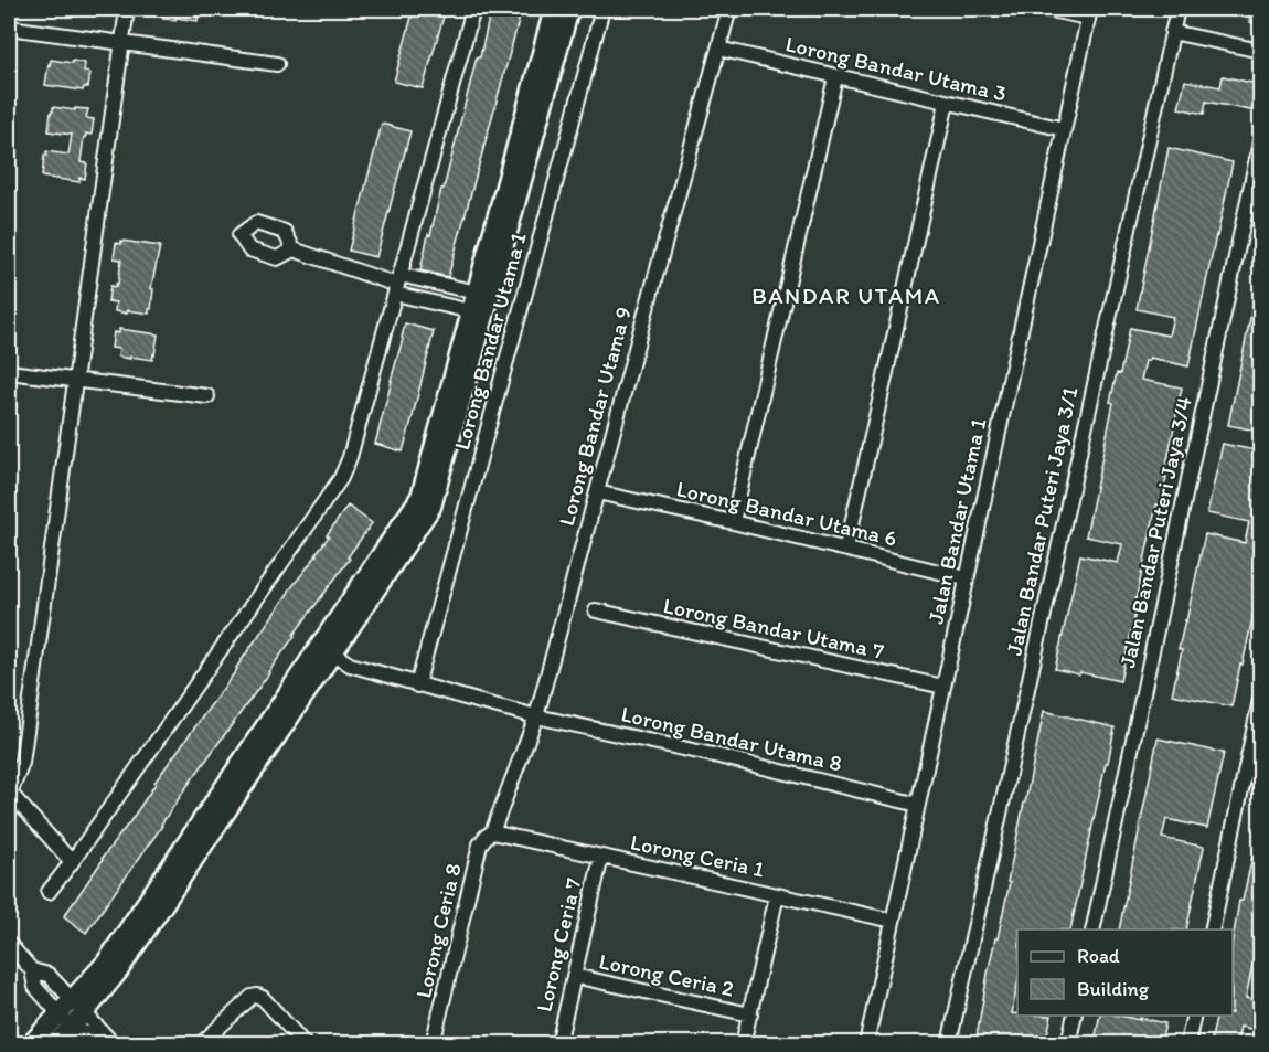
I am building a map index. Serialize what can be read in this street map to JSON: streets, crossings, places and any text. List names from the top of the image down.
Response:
{
  "streets": {
    "street": [
      "Lorong Bandar Utama 3",
      "Lorong Bandar Utama 1",
      "Lorong Bandar Utama 9",
      "Lorong Bandar Utama 6",
      "Jalan Bandar Utama 1",
      "Jalan Bandar Puteri Jaya 3/1",
      "Jalan Bandar Puteri Jaya 3/4",
      "Lorong Bandar Utama 7",
      "Lorong Bandar Utama 8",
      "Lorong Ceria 1",
      "Lorong Ceria 8",
      "Lorong Ceria 7",
      "Lorong Ceria 2"
    ]
  },
  "crossings": [
    ["Lorong Bandar Utama 3", "Lorong Bandar Utama 9"],
    ["Lorong Bandar Utama 3", "Jalan Bandar Utama 1"],
    ["Lorong Bandar Utama 1", "Lorong Bandar Utama 8"],
    ["Lorong Bandar Utama 9", "Lorong Bandar Utama 6"],
    ["Lorong Bandar Utama 9", "Lorong Bandar Utama 8"],
    ["Lorong Bandar Utama 9", "Lorong Ceria 1"],
    ["Lorong Bandar Utama 9", "Lorong Ceria 8"],
    ["Lorong Bandar Utama 6", "Jalan Bandar Utama 1"],
    ["Jalan Bandar Utama 1", "Lorong Bandar Utama 7"],
    ["Jalan Bandar Utama 1", "Lorong Bandar Utama 8"],
    ["Jalan Bandar Utama 1", "Lorong Ceria 1"],
    ["Lorong Ceria 1", "Lorong Ceria 8"],
    ["Lorong Ceria 1", "Lorong Ceria 7"],
    ["Lorong Ceria 7", "Lorong Ceria 2"]
  ],
  "districts": ["BANDAR UTAMA"],
  "legend": ["Road", "Building"]
}
